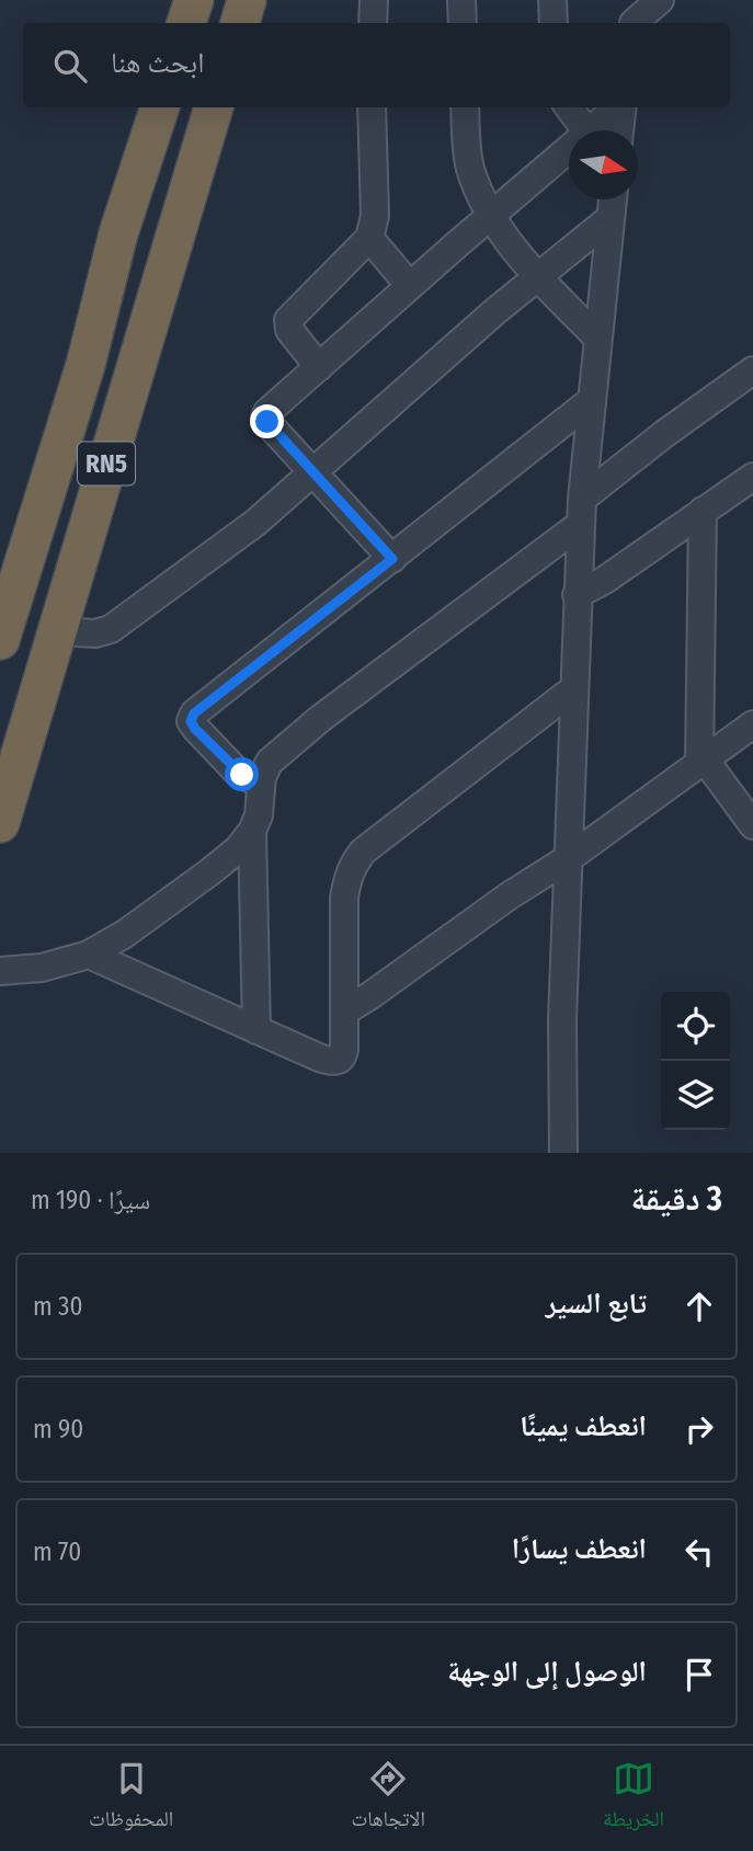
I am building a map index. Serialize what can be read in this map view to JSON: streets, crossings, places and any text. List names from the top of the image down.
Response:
{
  "streets": {
    "highway": ["RN5"]
  },
  "north": "right",
  "page": {
    "search": "ابحث هنا",
    "heading": ["3 دقيقة", "سيرًا · 190 m"],
    "list": [
      ["تابع السير", "30 m"],
      ["انعطف يمينًا", "90 m"],
      ["انعطف يسارًا", "70 m"],
      "الوصول إلى الوجهة"
    ],
    "nav": ["الخريطة", "الاتجاهات", "المحفوظات"]
  }
}
